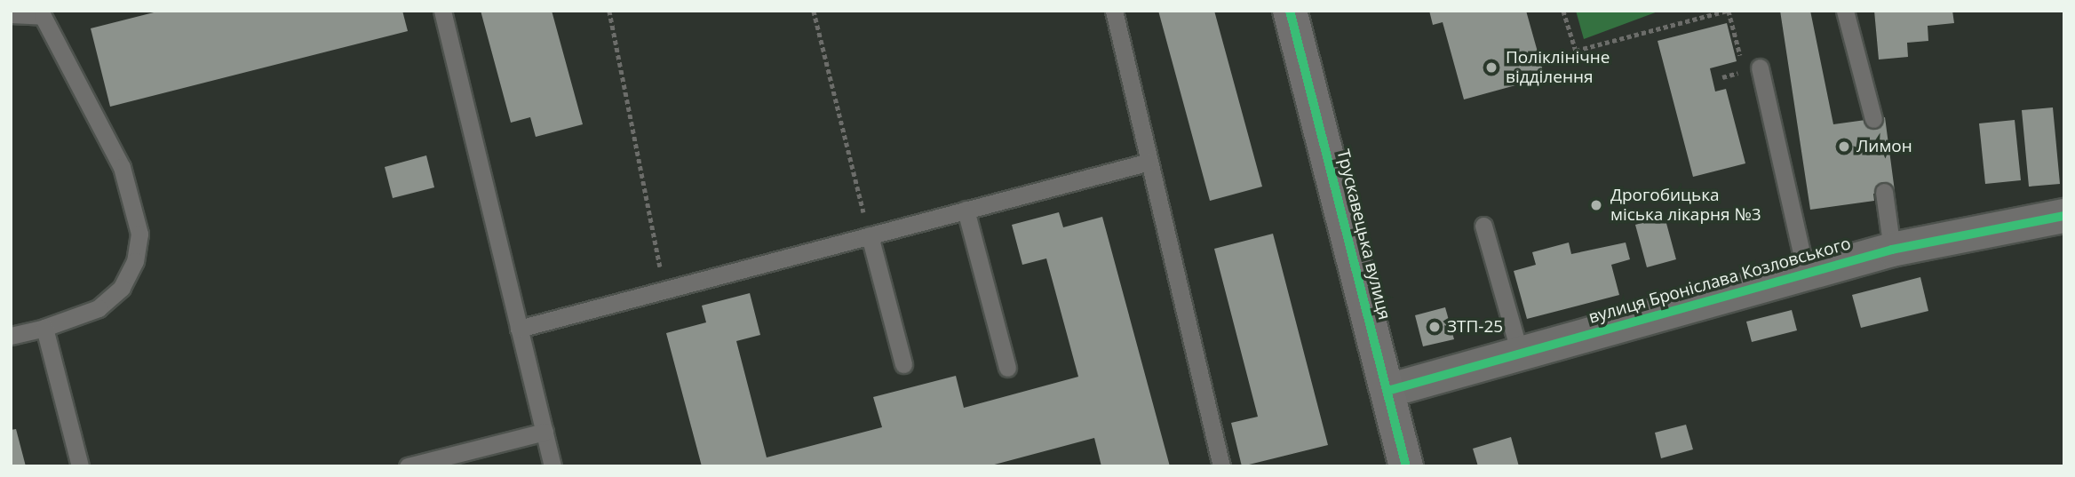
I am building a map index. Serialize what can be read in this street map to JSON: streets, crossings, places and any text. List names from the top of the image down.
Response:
{
  "streets": {
    "main road": ["Трускавецька вулиця"],
    "street": ["вулиця Броніслава Козловського"]
  },
  "crossings": [
    ["Трускавецька вулиця", "вулиця Броніслава Козловського"]
  ],
  "places": [
    "Поліклінічне відділення",
    "Лимон",
    "Дрогобицька міська лікарня №3",
    "ЗТП-25"
  ]
}
